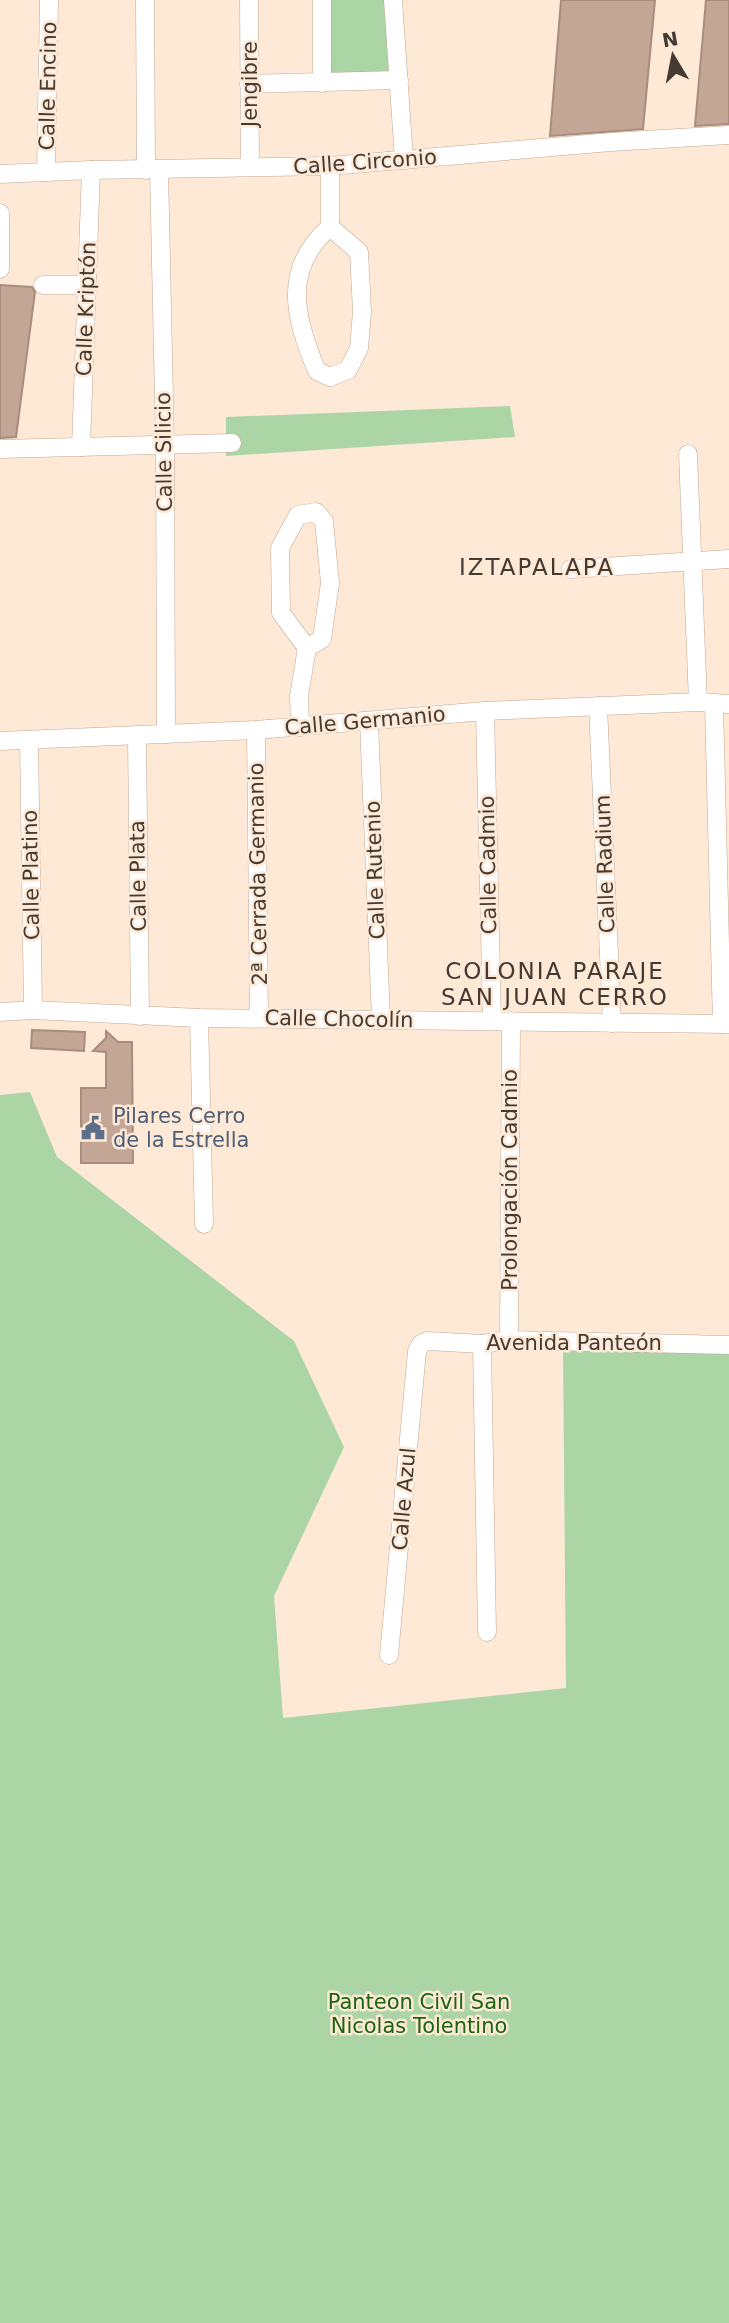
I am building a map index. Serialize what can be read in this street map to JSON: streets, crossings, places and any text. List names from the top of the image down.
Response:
{
  "streets": {
    "street": [
      "Jengibre",
      "Calle Encino",
      "Calle Circonio",
      "Calle Kriptón",
      "Calle Silicio",
      "Calle Germanio",
      "Calle Radium",
      "Calle Cadmio",
      "Calle Rutenio",
      "2ª Cerrada Germanio",
      "Calle Platino",
      "Calle Plata",
      "Calle Chocolín",
      "Prolongación Cadmio",
      "Avenida Panteón",
      "Calle Azul"
    ]
  },
  "crossings": [
    ["Jengibre", "Calle Circonio"],
    ["Calle Encino", "Calle Circonio"],
    ["Calle Circonio", "Calle Kriptón"],
    ["Calle Circonio", "Calle Silicio"],
    ["Calle Silicio", "Calle Germanio"],
    ["Calle Germanio", "Calle Radium"],
    ["Calle Germanio", "Calle Cadmio"],
    ["Calle Germanio", "Calle Rutenio"],
    ["Calle Germanio", "2ª Cerrada Germanio"],
    ["Calle Germanio", "Calle Platino"],
    ["Calle Germanio", "Calle Plata"],
    ["Calle Radium", "Calle Chocolín"],
    ["Calle Cadmio", "Calle Chocolín"],
    ["Calle Rutenio", "Calle Chocolín"],
    ["2ª Cerrada Germanio", "Calle Chocolín"],
    ["Calle Platino", "Calle Chocolín"],
    ["Calle Plata", "Calle Chocolín"],
    ["Calle Chocolín", "Prolongación Cadmio"],
    ["Prolongación Cadmio", "Avenida Panteón"],
    ["Avenida Panteón", "Calle Azul"]
  ],
  "districts": ["IZTAPALAPA", "COLONIA PARAJE SAN JUAN CERRO"],
  "parks": ["Panteon Civil San Nicolas Tolentino"],
  "places": {
    "public building": ["Pilares Cerro de la Estrella"]
  },
  "north": "top"
}
